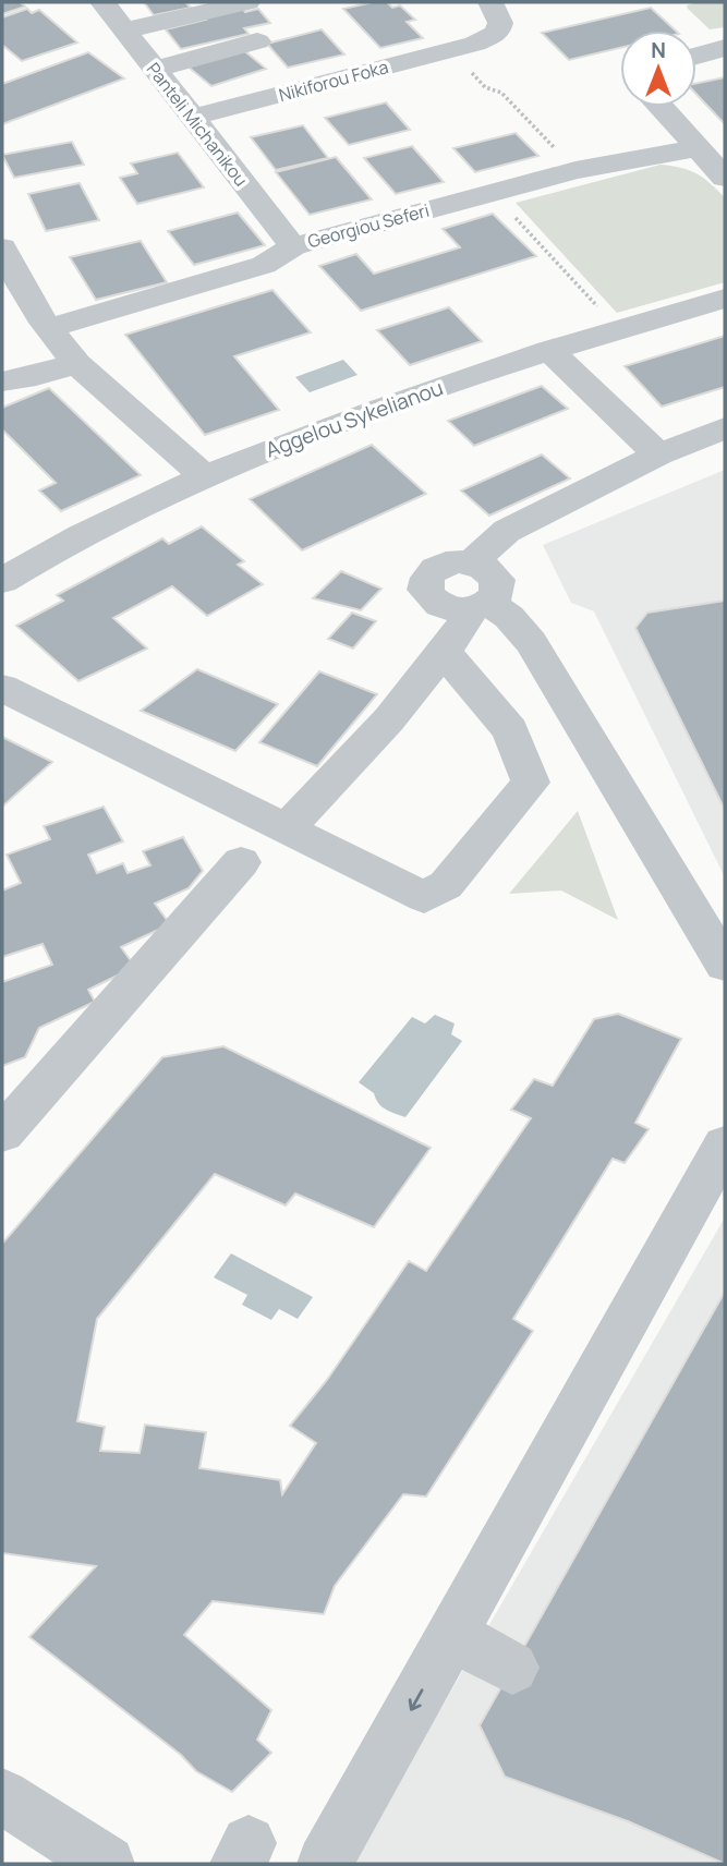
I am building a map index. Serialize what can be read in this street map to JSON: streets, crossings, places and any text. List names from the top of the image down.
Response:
{
  "streets": {
    "street": [
      "Nikiforou Foka",
      "Panteli Michanikou",
      "Georgiou Seferi",
      "Aggelou Sykelianou"
    ]
  },
  "crossings": [
    ["Nikiforou Foka", "Panteli Michanikou"],
    ["Panteli Michanikou", "Georgiou Seferi"]
  ],
  "north": "top"
}
